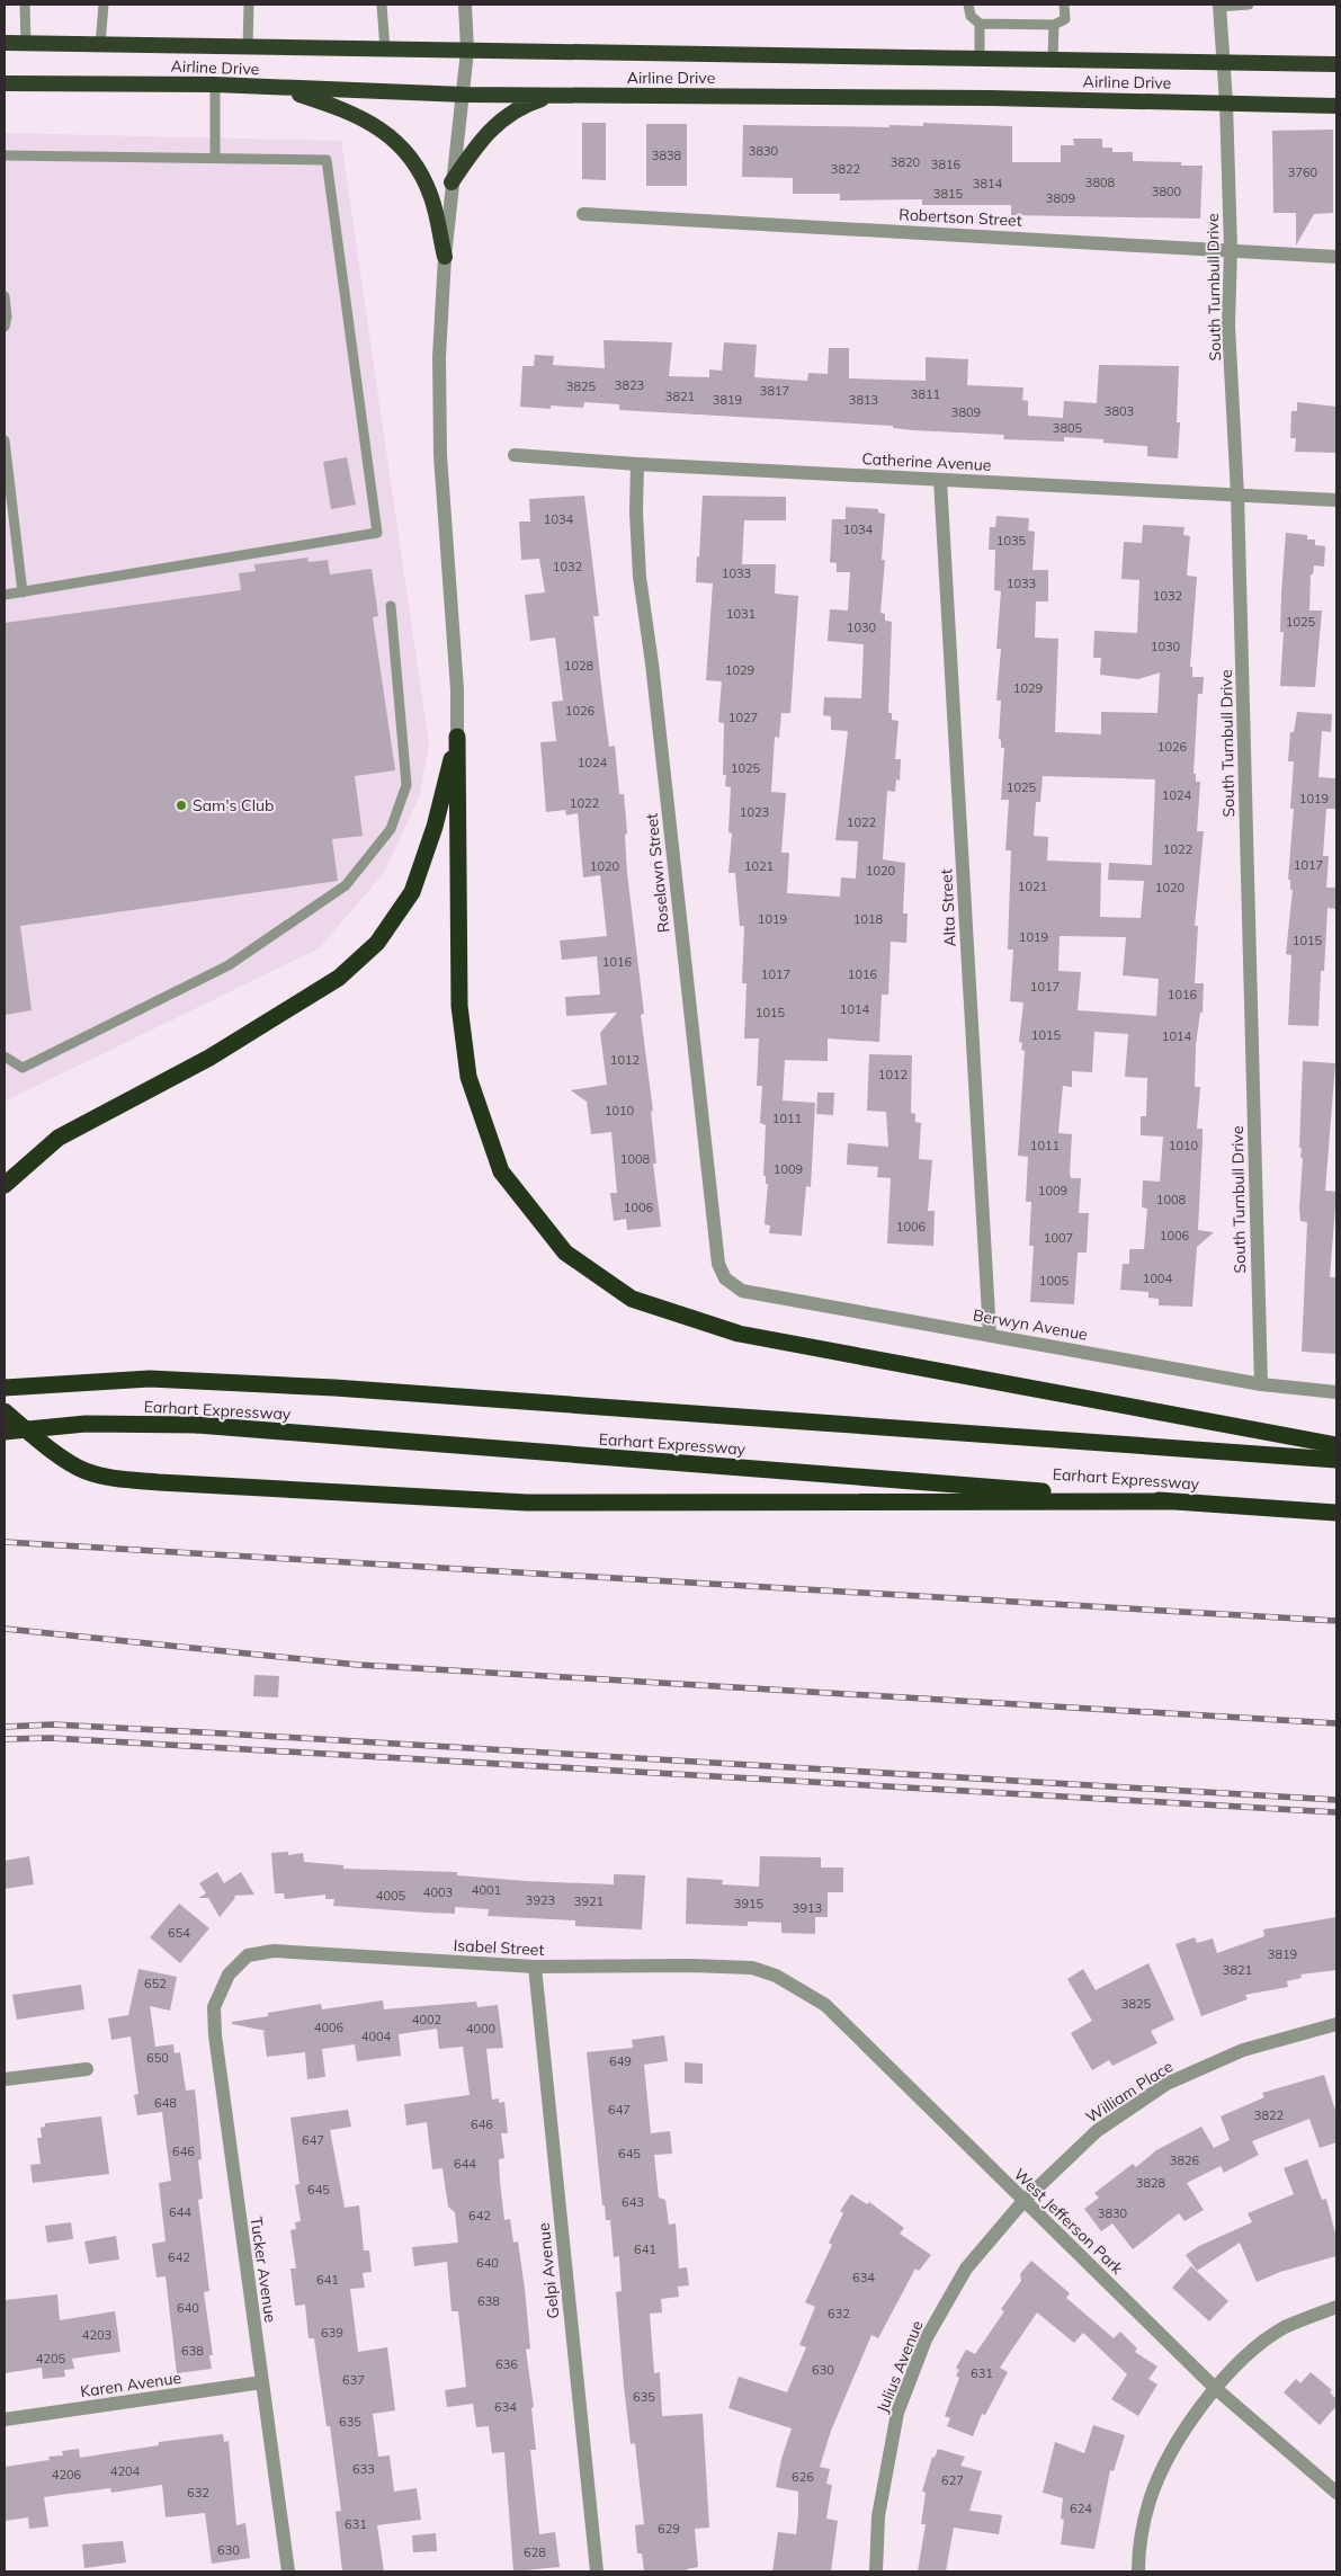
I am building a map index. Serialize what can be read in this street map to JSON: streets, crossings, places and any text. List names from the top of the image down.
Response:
{
  "streets": {
    "highway": ["Airline Drive", "Earhart Expressway"],
    "street": [
      "Robertson Street",
      "South Turnbull Drive",
      "Catherine Avenue",
      "Roselawn Street",
      "Alta Street",
      "Berwyn Avenue",
      "Isabel Street",
      "William Place",
      "West Jefferson Park",
      "Tucker Avenue",
      "Gelpi Avenue",
      "Julius Avenue",
      "Karen Avenue"
    ]
  },
  "crossings": [
    ["Airline Drive", "South Turnbull Drive"],
    ["Robertson Street", "South Turnbull Drive"],
    ["South Turnbull Drive", "Catherine Avenue"],
    ["South Turnbull Drive", "Berwyn Avenue"],
    ["Catherine Avenue", "Roselawn Street"],
    ["Catherine Avenue", "Alta Street"],
    ["Roselawn Street", "Berwyn Avenue"],
    ["Alta Street", "Berwyn Avenue"],
    ["Isabel Street", "West Jefferson Park"],
    ["Isabel Street", "Tucker Avenue"],
    ["Isabel Street", "Gelpi Avenue"],
    ["William Place", "West Jefferson Park"],
    ["William Place", "Julius Avenue"],
    ["West Jefferson Park", "Julius Avenue"],
    ["Tucker Avenue", "Karen Avenue"]
  ],
  "places": ["Sam's Club"],
  "house_numbers": [
    "3830",
    "3838",
    "3820",
    "3816",
    "3822",
    "3760",
    "3808",
    "3814",
    "3800",
    "3815",
    "3809",
    "3823",
    "3825",
    "3817",
    "3811",
    "3821",
    "3819",
    "3813",
    "3803",
    "3809",
    "3805",
    "1034",
    "1034",
    "1035",
    "1032",
    "1033",
    "1033",
    "1032",
    "1031",
    "1025",
    "1030",
    "1030",
    "1028",
    "1029",
    "1029",
    "1026",
    "1027",
    "1026",
    "1024",
    "1025",
    "1025",
    "1024",
    "1019",
    "1022",
    "1023",
    "1022",
    "1022",
    "1017",
    "1020",
    "1021",
    "1020",
    "1021",
    "1020",
    "1019",
    "1018",
    "1019",
    "1015",
    "1016",
    "1017",
    "1016",
    "1017",
    "1016",
    "1014",
    "1015",
    "1015",
    "1014",
    "1012",
    "1012",
    "1010",
    "1011",
    "1011",
    "1010",
    "1008",
    "1009",
    "1009",
    "1008",
    "1006",
    "1006",
    "1006",
    "1007",
    "1004",
    "1005",
    "4001",
    "4003",
    "4005",
    "3923",
    "3921",
    "3915",
    "3913",
    "654",
    "3819",
    "3821",
    "652",
    "3825",
    "4002",
    "4006",
    "4000",
    "4004",
    "650",
    "649",
    "648",
    "647",
    "3822",
    "646",
    "647",
    "646",
    "645",
    "3826",
    "644",
    "3828",
    "645",
    "643",
    "644",
    "3830",
    "642",
    "641",
    "642",
    "640",
    "634",
    "641",
    "638",
    "640",
    "632",
    "639",
    "4203",
    "638",
    "4205",
    "636",
    "630",
    "631",
    "637",
    "635",
    "634",
    "635",
    "633",
    "4204",
    "4206",
    "626",
    "627",
    "632",
    "624",
    "631",
    "629",
    "630",
    "628"
  ]
}
